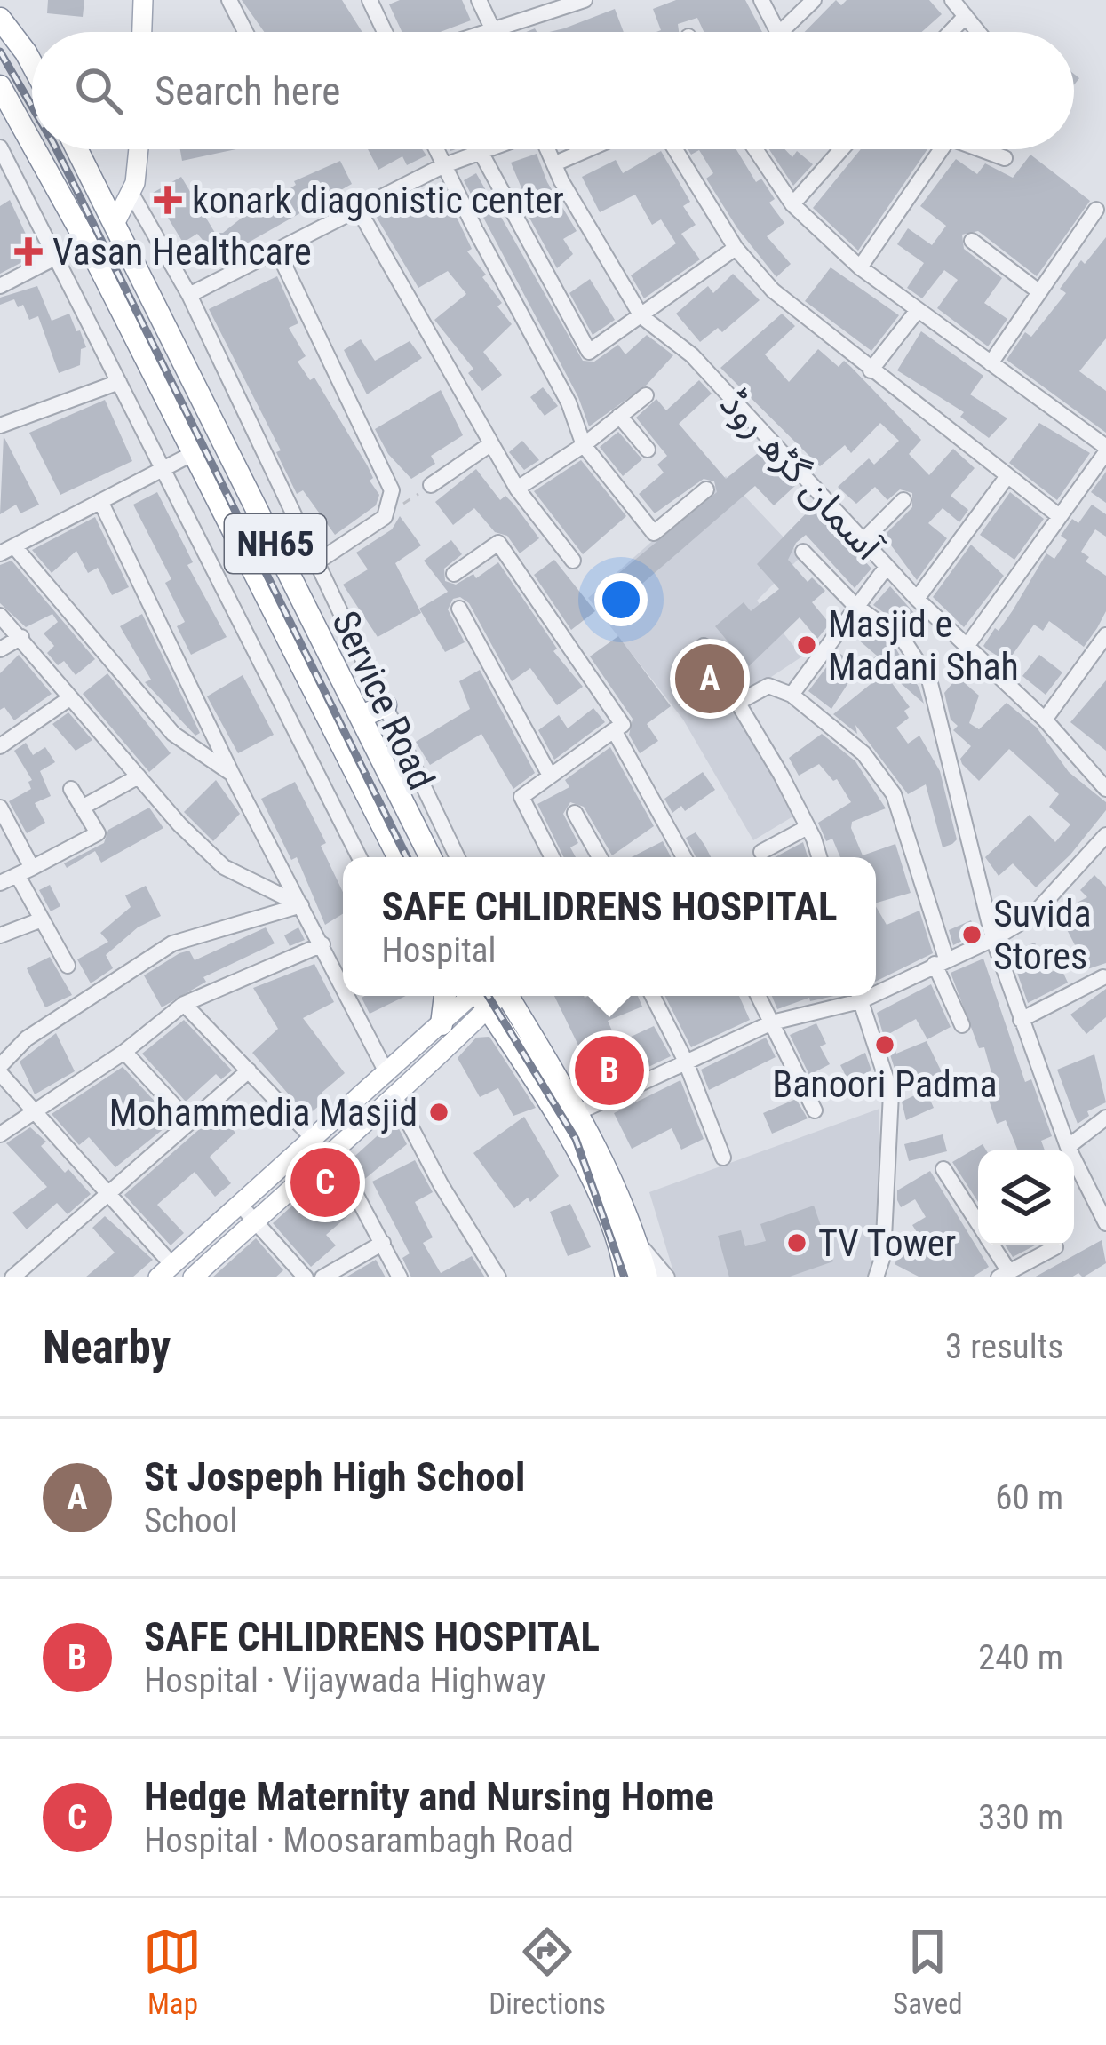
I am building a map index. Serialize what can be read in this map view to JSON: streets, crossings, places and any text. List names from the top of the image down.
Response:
{
  "streets": {
    "highway": ["NH65"],
    "street": ["آسمان گڑھ روڈ", "Service Road"]
  },
  "places": {
    "health": ["konark diagonistic center", "Vasan Healthcare"],
    "other": [
      "Masjid e Madani Shah",
      "Suvida Stores",
      "Banoori Padma",
      "Mohammedia Masjid",
      "TV Tower"
    ]
  },
  "page": {
    "search": "Search here",
    "pins": ["A", "B", "C"],
    "popup": ["SAFE CHLIDRENS HOSPITAL", "Hospital"],
    "heading": ["Nearby", "3 results"],
    "list": [
      {
        "mark": "A",
        "name": "St Jospeph High School",
        "note": "School",
        "value": "60 m"
      },
      {
        "mark": "B",
        "name": "SAFE CHLIDRENS HOSPITAL",
        "note": "Hospital · Vijaywada Highway",
        "value": "240 m"
      },
      {
        "mark": "C",
        "name": "Hedge Maternity and Nursing Home",
        "note": "Hospital · Moosarambagh Road",
        "value": "330 m"
      }
    ],
    "nav": ["Map", "Directions", "Saved"]
  }
}
